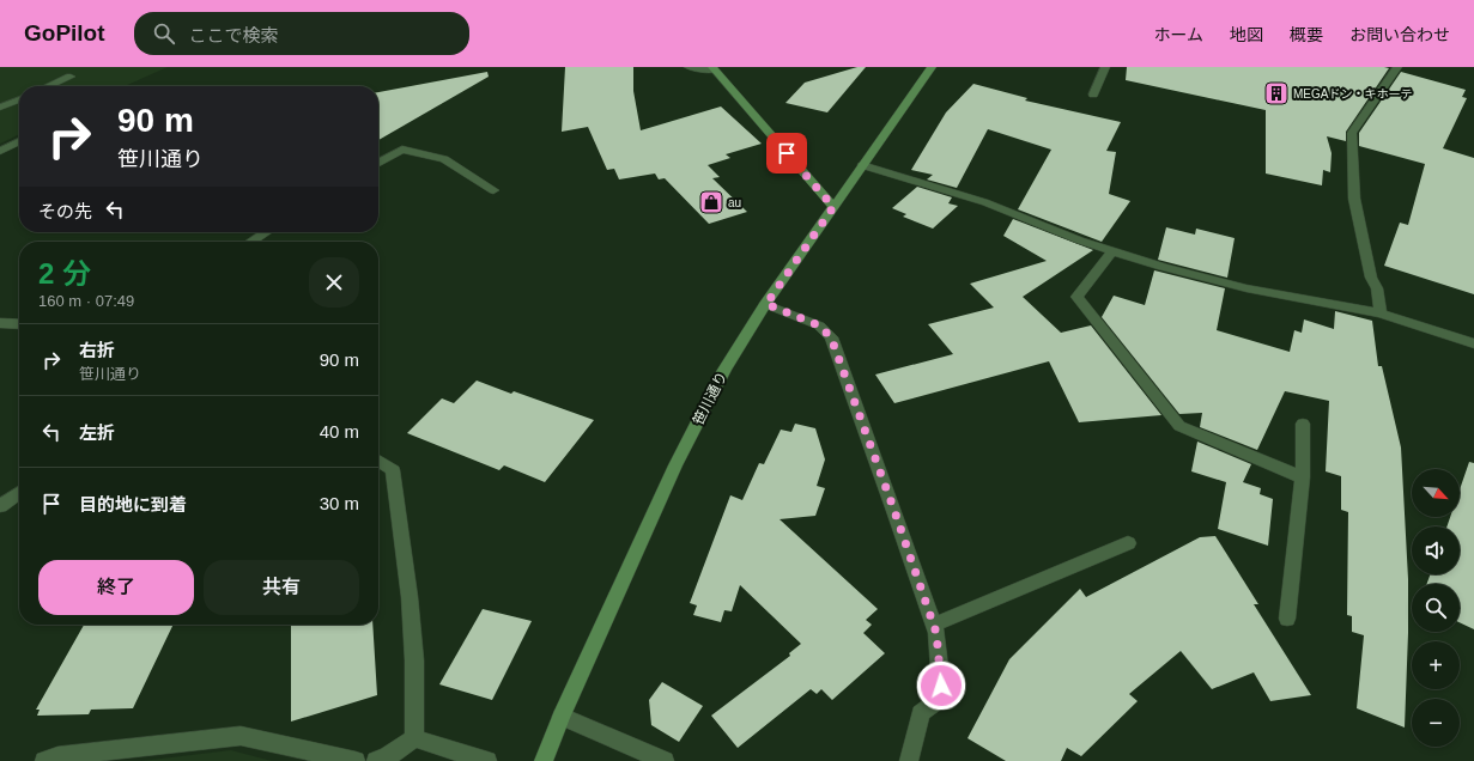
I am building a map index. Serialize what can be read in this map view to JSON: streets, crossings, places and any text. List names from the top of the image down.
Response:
{
  "streets": {
    "street": ["笹川通り"]
  },
  "places": {
    "building": ["MEGAドン・キホーテ"],
    "shop": ["au"]
  },
  "north": "bottom right",
  "page": {
    "header": "GoPilot",
    "search": "ここで検索",
    "nav": [
      "ホーム",
      "地図",
      "概要",
      "お問い合わせ"
    ],
    "turn": ["90 m", "笹川通り"],
    "then": "その先",
    "heading": ["2 分", "160 m · 07:49"],
    "list": [
      {
        "name": "右折",
        "note": "笹川通り",
        "value": "90 m"
      },
      {
        "name": "左折",
        "value": "40 m"
      },
      {
        "name": "目的地に到着",
        "value": "30 m"
      }
    ],
    "map_buttons": ["+", "−"],
    "buttons": ["終了", "共有"]
  }
}
